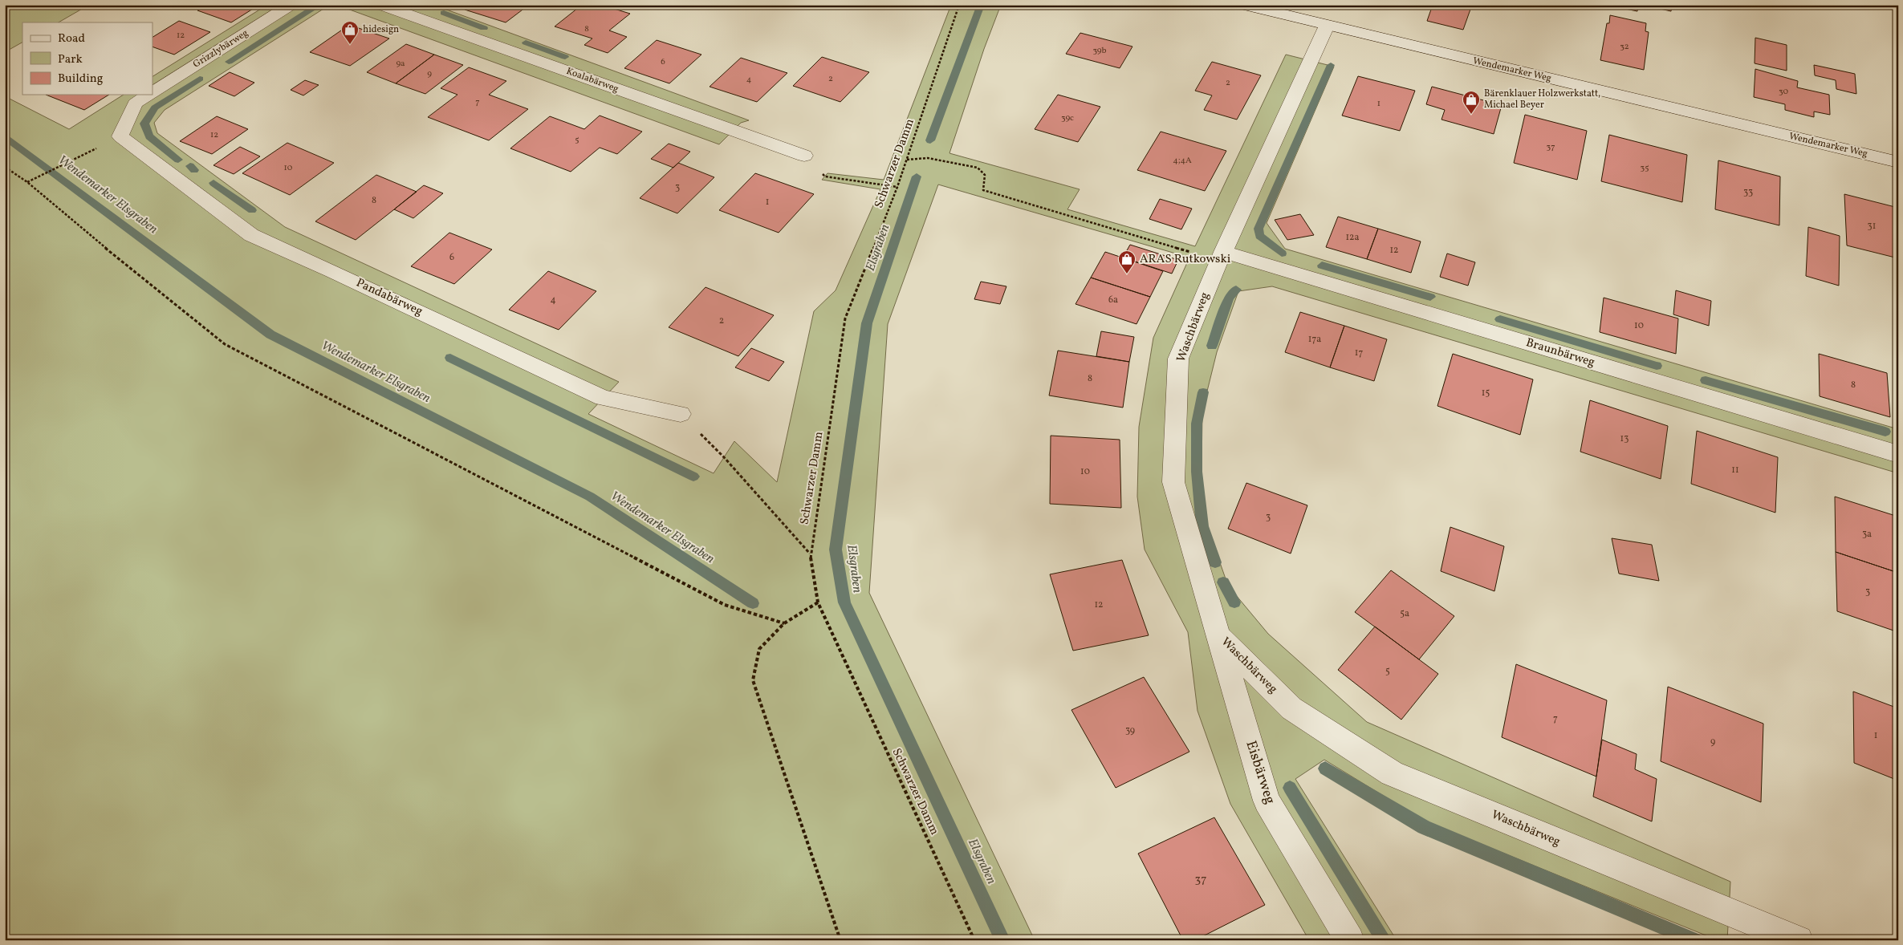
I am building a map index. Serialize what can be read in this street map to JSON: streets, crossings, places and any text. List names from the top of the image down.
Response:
{
  "streets": {
    "street": [
      "Grizzlybärweg",
      "Wendemarker Weg",
      "Koalabärweg",
      "Pandabärweg",
      "Waschbärweg",
      "Braunbärweg",
      "Eisbärweg"
    ],
    "path": ["Schwarzer Damm"]
  },
  "crossings": [
    ["Grizzlybärweg", "Pandabärweg"],
    ["Wendemarker Weg", "Waschbärweg"],
    ["Waschbärweg", "Braunbärweg"],
    ["Waschbärweg", "Eisbärweg"]
  ],
  "water": ["Wendemarker Elsgraben", "Elsgraben"],
  "places": {
    "shop": ["hidesign", "Bärenklauer Holzwerkstatt, Michael Beyer", "ARAS Rutkowski"]
  },
  "house_numbers": [
    "8",
    "12",
    "32",
    "39b",
    "6",
    "9a",
    "9",
    "2",
    "4",
    "2",
    "30",
    "7",
    "1",
    "39c",
    "12",
    "5",
    "37",
    "4;4A",
    "10",
    "35",
    "3",
    "33",
    "8",
    "1",
    "31",
    "12a",
    "12",
    "6",
    "4",
    "6a",
    "2",
    "10",
    "17a",
    "17",
    "8",
    "8",
    "15",
    "13",
    "11",
    "10",
    "3",
    "3a",
    "3",
    "12",
    "5a",
    "5",
    "7",
    "39",
    "1",
    "9",
    "37"
  ],
  "legend": ["Road", "Park", "Building"]
}
